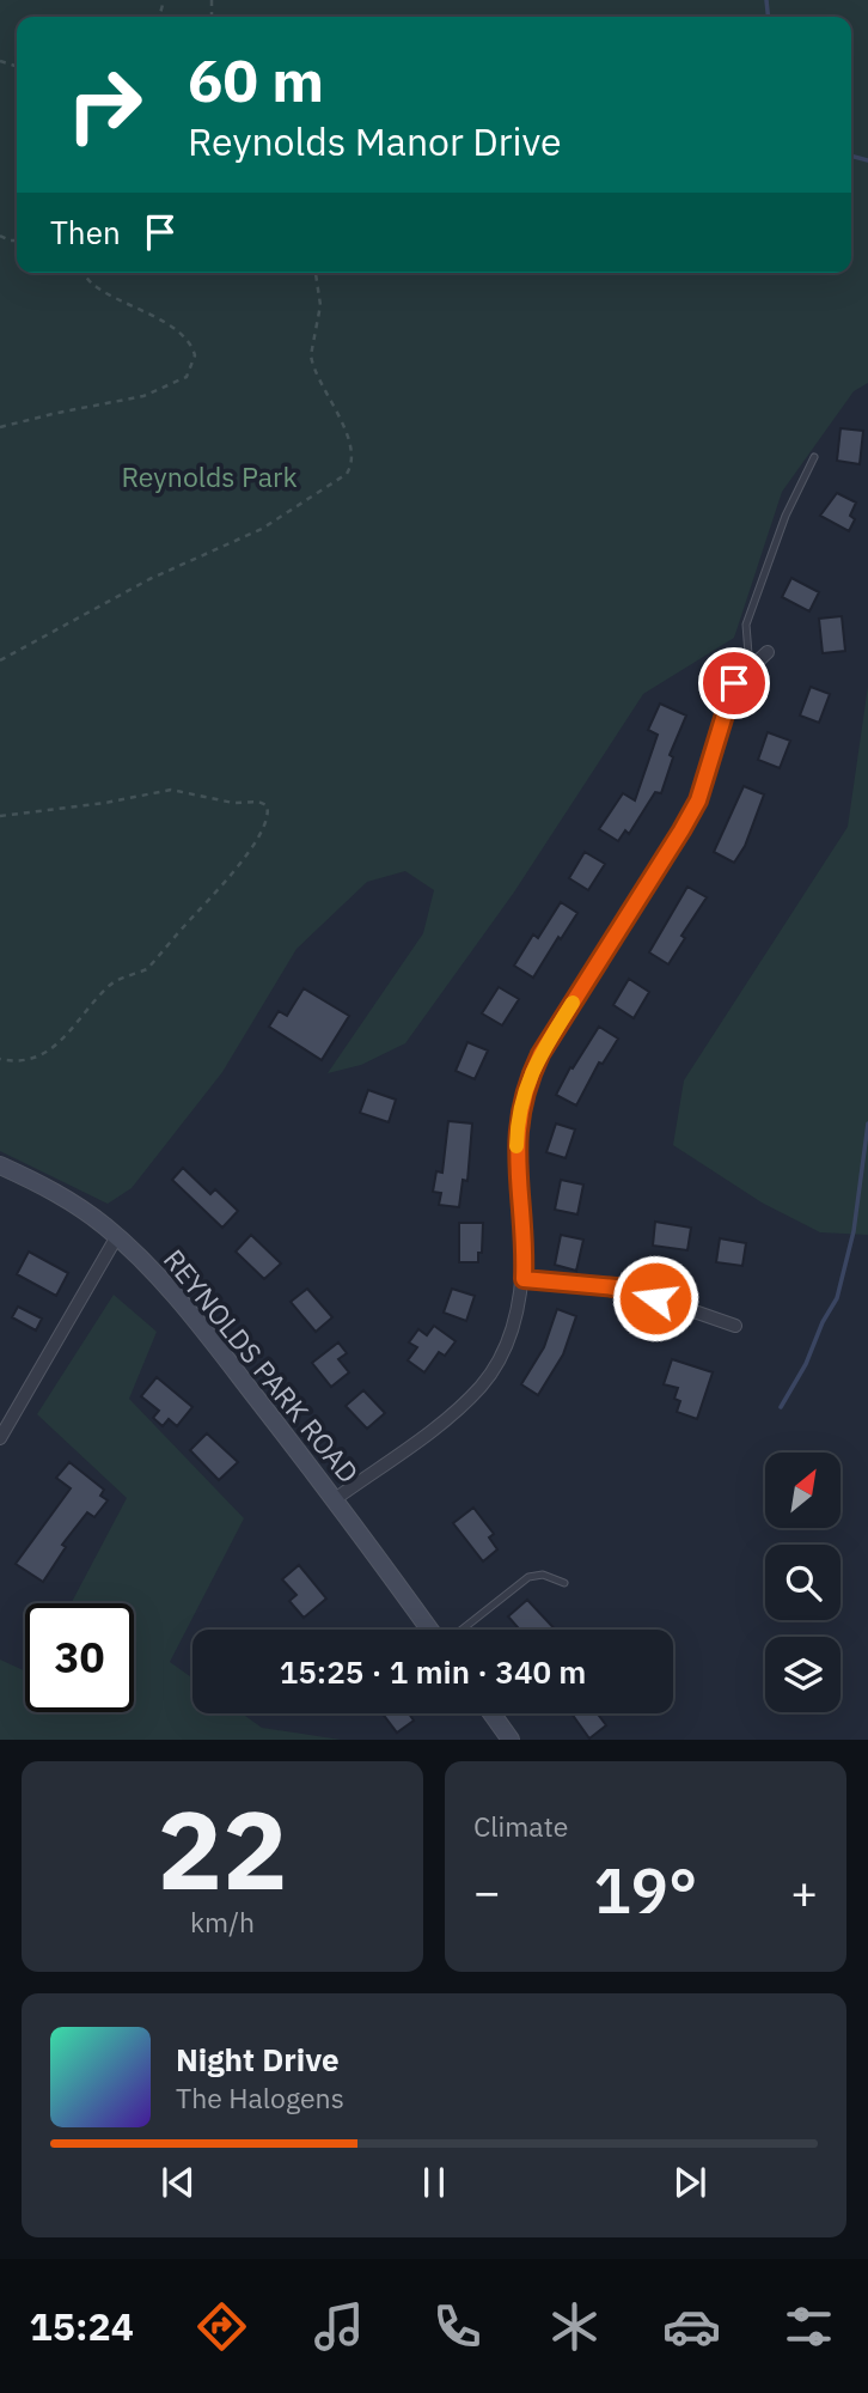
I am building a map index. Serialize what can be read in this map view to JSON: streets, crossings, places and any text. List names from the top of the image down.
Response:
{
  "streets": {
    "main road": ["REYNOLDS PARK ROAD"]
  },
  "parks": ["Reynolds Park"],
  "north": "top right",
  "page": {
    "turn": ["60 m", "Reynolds Manor Drive"],
    "then": "Then",
    "limit": "30",
    "trip": "15:25 · 1 min · 340 m",
    "tile": [
      ["22", "km/h"],
      "Climate"
    ],
    "heat": ["−", "19°", "+"],
    "song": ["Night Drive", "The Halogens"],
    "tabs": "15:24"
  }
}
